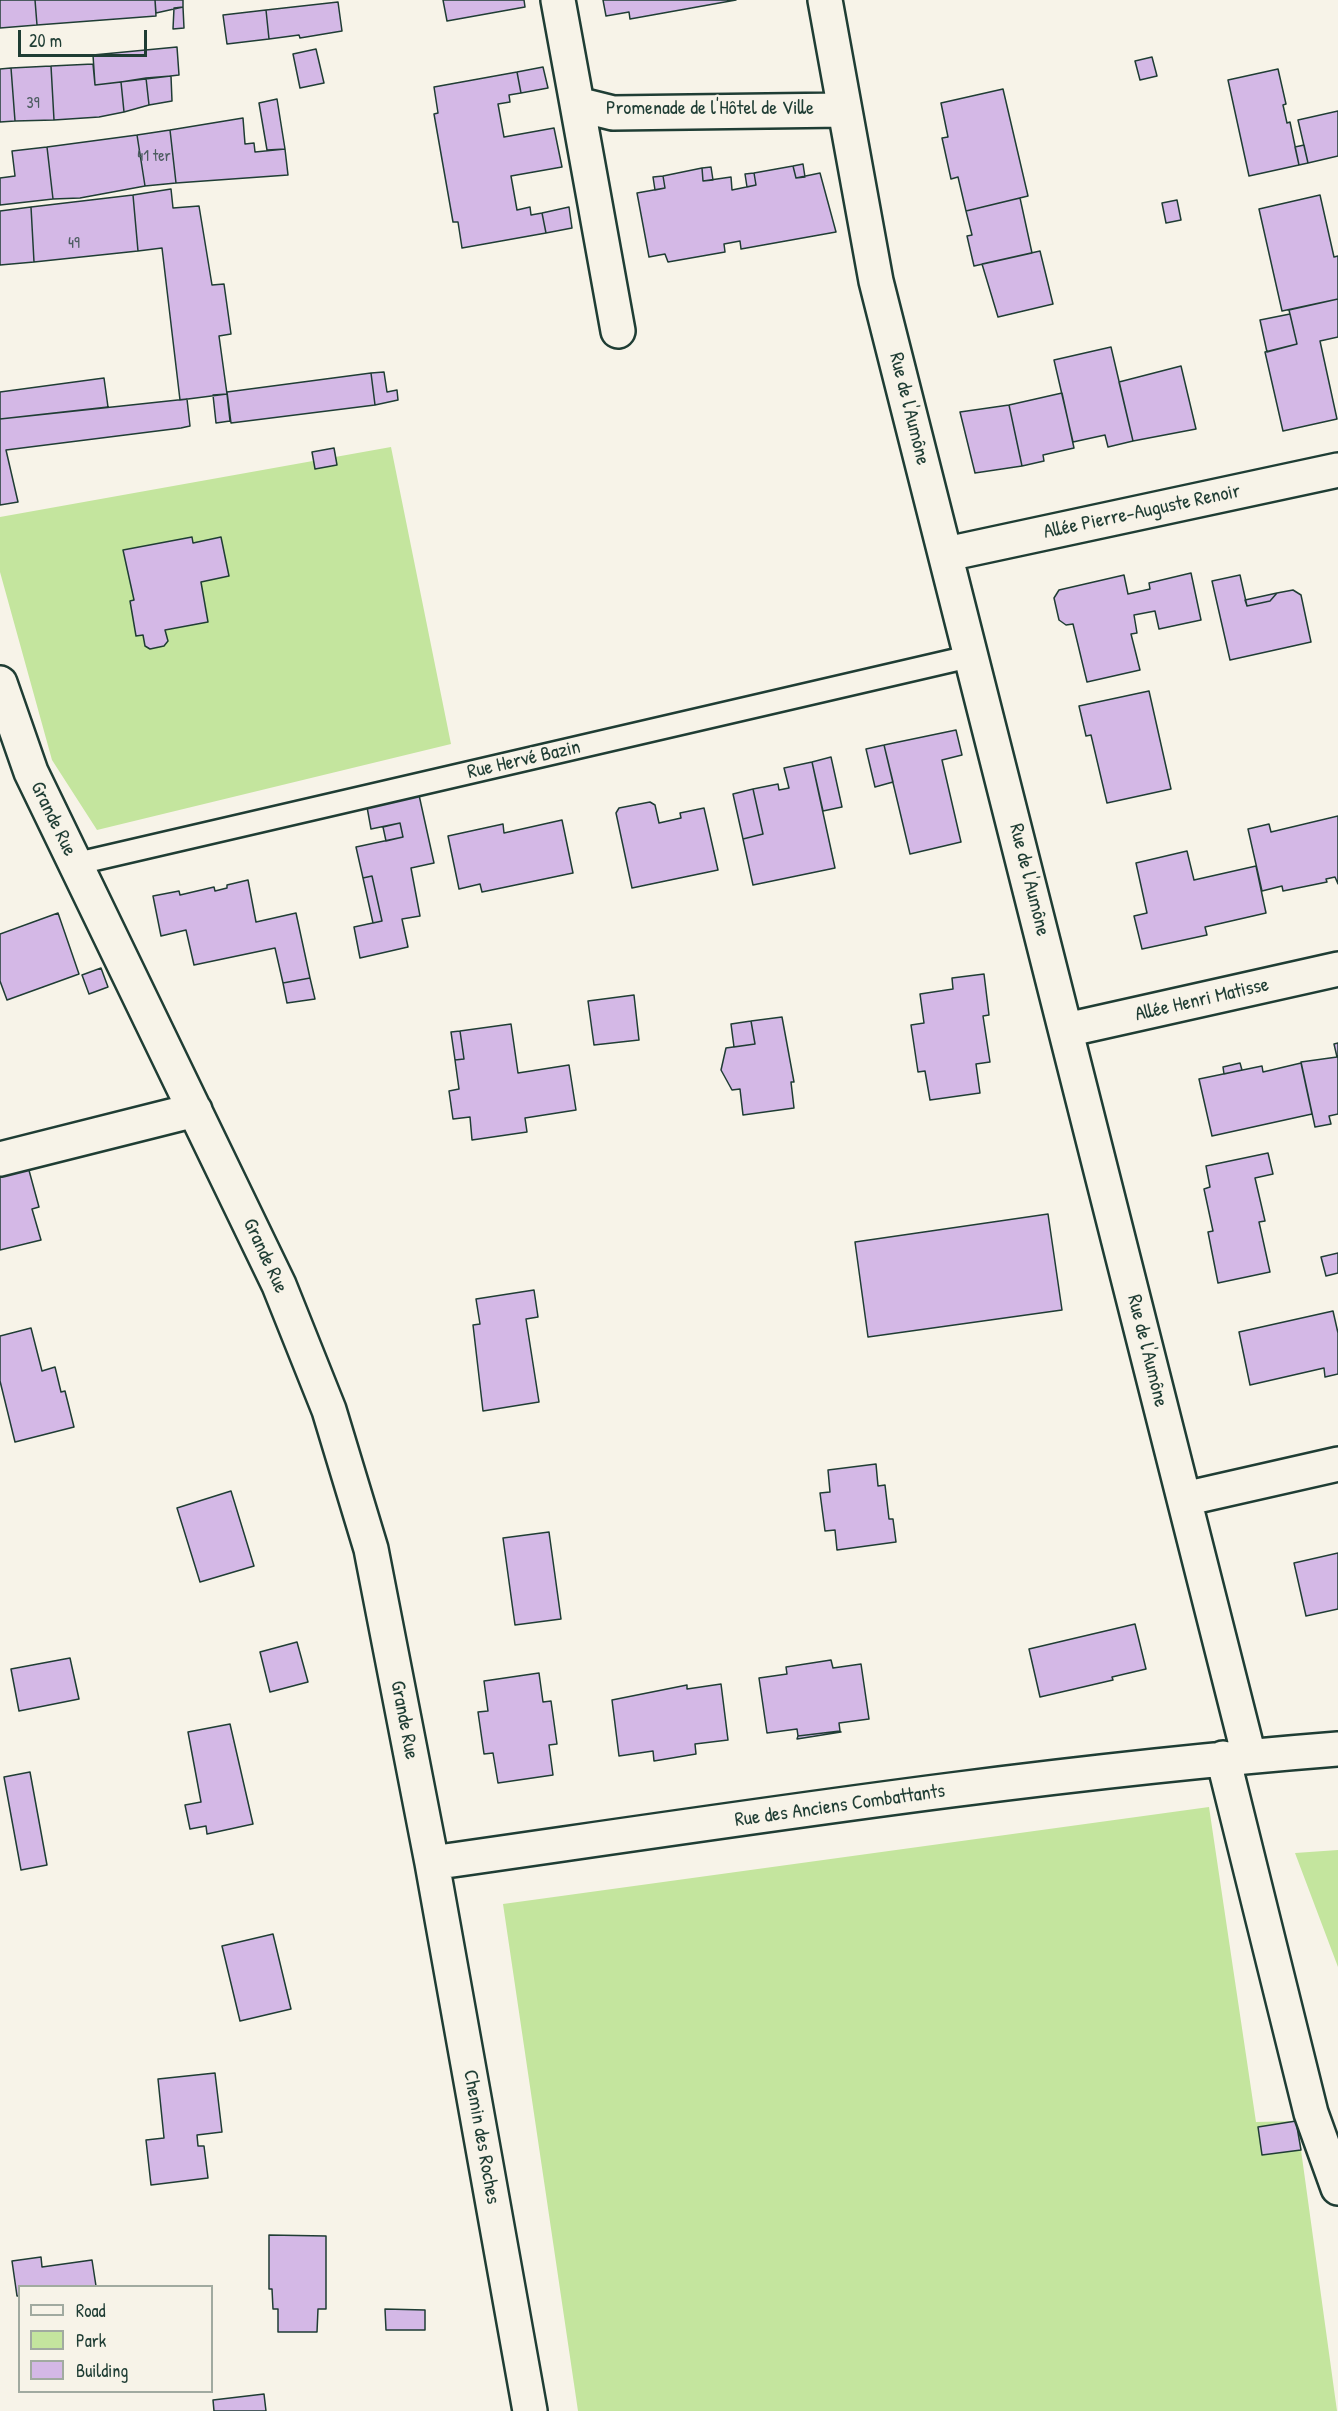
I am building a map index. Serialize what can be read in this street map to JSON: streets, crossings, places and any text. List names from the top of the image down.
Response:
{
  "streets": {
    "street": [
      "Promenade de l'Hôtel de Ville",
      "Rue de l'Aumône",
      "Allée Pierre-Auguste Renoir",
      "Grande Rue",
      "Allée Henri Matisse",
      "Rue des Anciens Combattants",
      "Chemin des Roches"
    ],
    "lane": ["Rue Hervé Bazin"]
  },
  "crossings": [
    ["Promenade de l'Hôtel de Ville", "Rue de l'Aumône"],
    ["Rue de l'Aumône", "Allée Pierre-Auguste Renoir"],
    ["Rue de l'Aumône", "Rue Hervé Bazin"],
    ["Rue de l'Aumône", "Allée Henri Matisse"],
    ["Rue de l'Aumône", "Rue des Anciens Combattants"],
    ["Rue Hervé Bazin", "Grande Rue"],
    ["Grande Rue", "Rue des Anciens Combattants"],
    ["Grande Rue", "Chemin des Roches"],
    ["Rue des Anciens Combattants", "Chemin des Roches"]
  ],
  "house_numbers": ["39", "41 ter", "49"],
  "legend": ["Road", "Park", "Building"],
  "scale_bar": "20 m"
}
